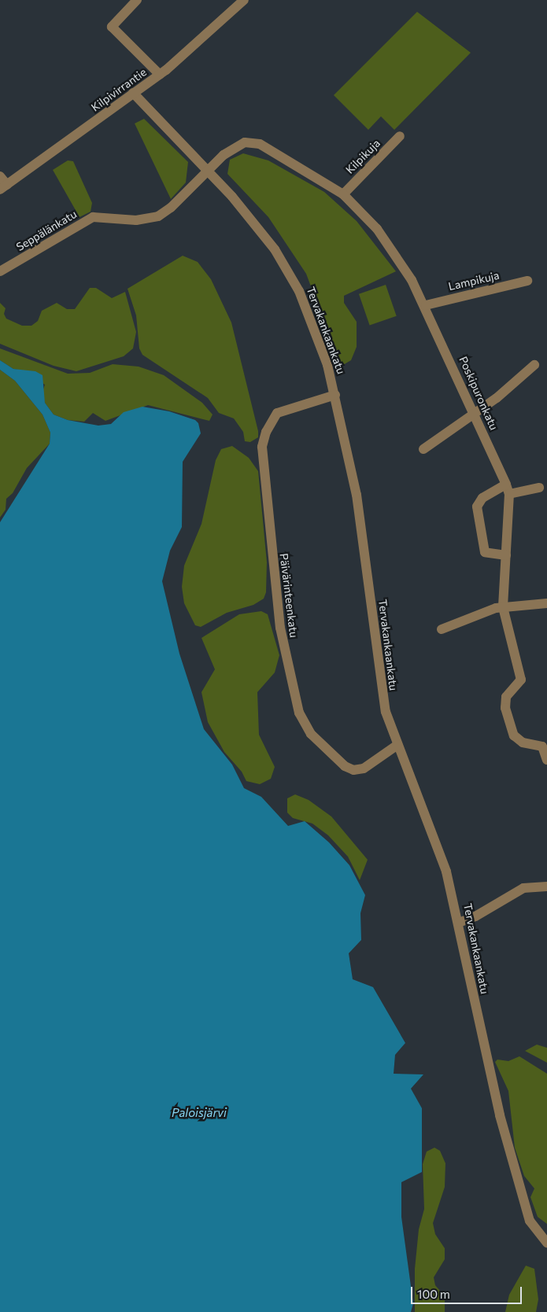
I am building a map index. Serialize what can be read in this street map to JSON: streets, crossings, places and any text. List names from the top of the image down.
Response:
{
  "streets": {
    "street": [
      "Kilpivirrantie",
      "Kilpikuja",
      "Seppälänkatu",
      "Lampikuja",
      "Tervakankaankatu",
      "Poskipuronkatu",
      "Päivärinteenkatu"
    ]
  },
  "crossings": [
    ["Kilpivirrantie", "Tervakankaankatu"],
    ["Kilpikuja", "Poskipuronkatu"],
    ["Seppälänkatu", "Tervakankaankatu"],
    ["Seppälänkatu", "Poskipuronkatu"],
    ["Lampikuja", "Poskipuronkatu"],
    ["Tervakankaankatu", "Poskipuronkatu"],
    ["Tervakankaankatu", "Päivärinteenkatu"]
  ],
  "water": ["Paloisjärvi"],
  "scale_bar": "100 m"
}
